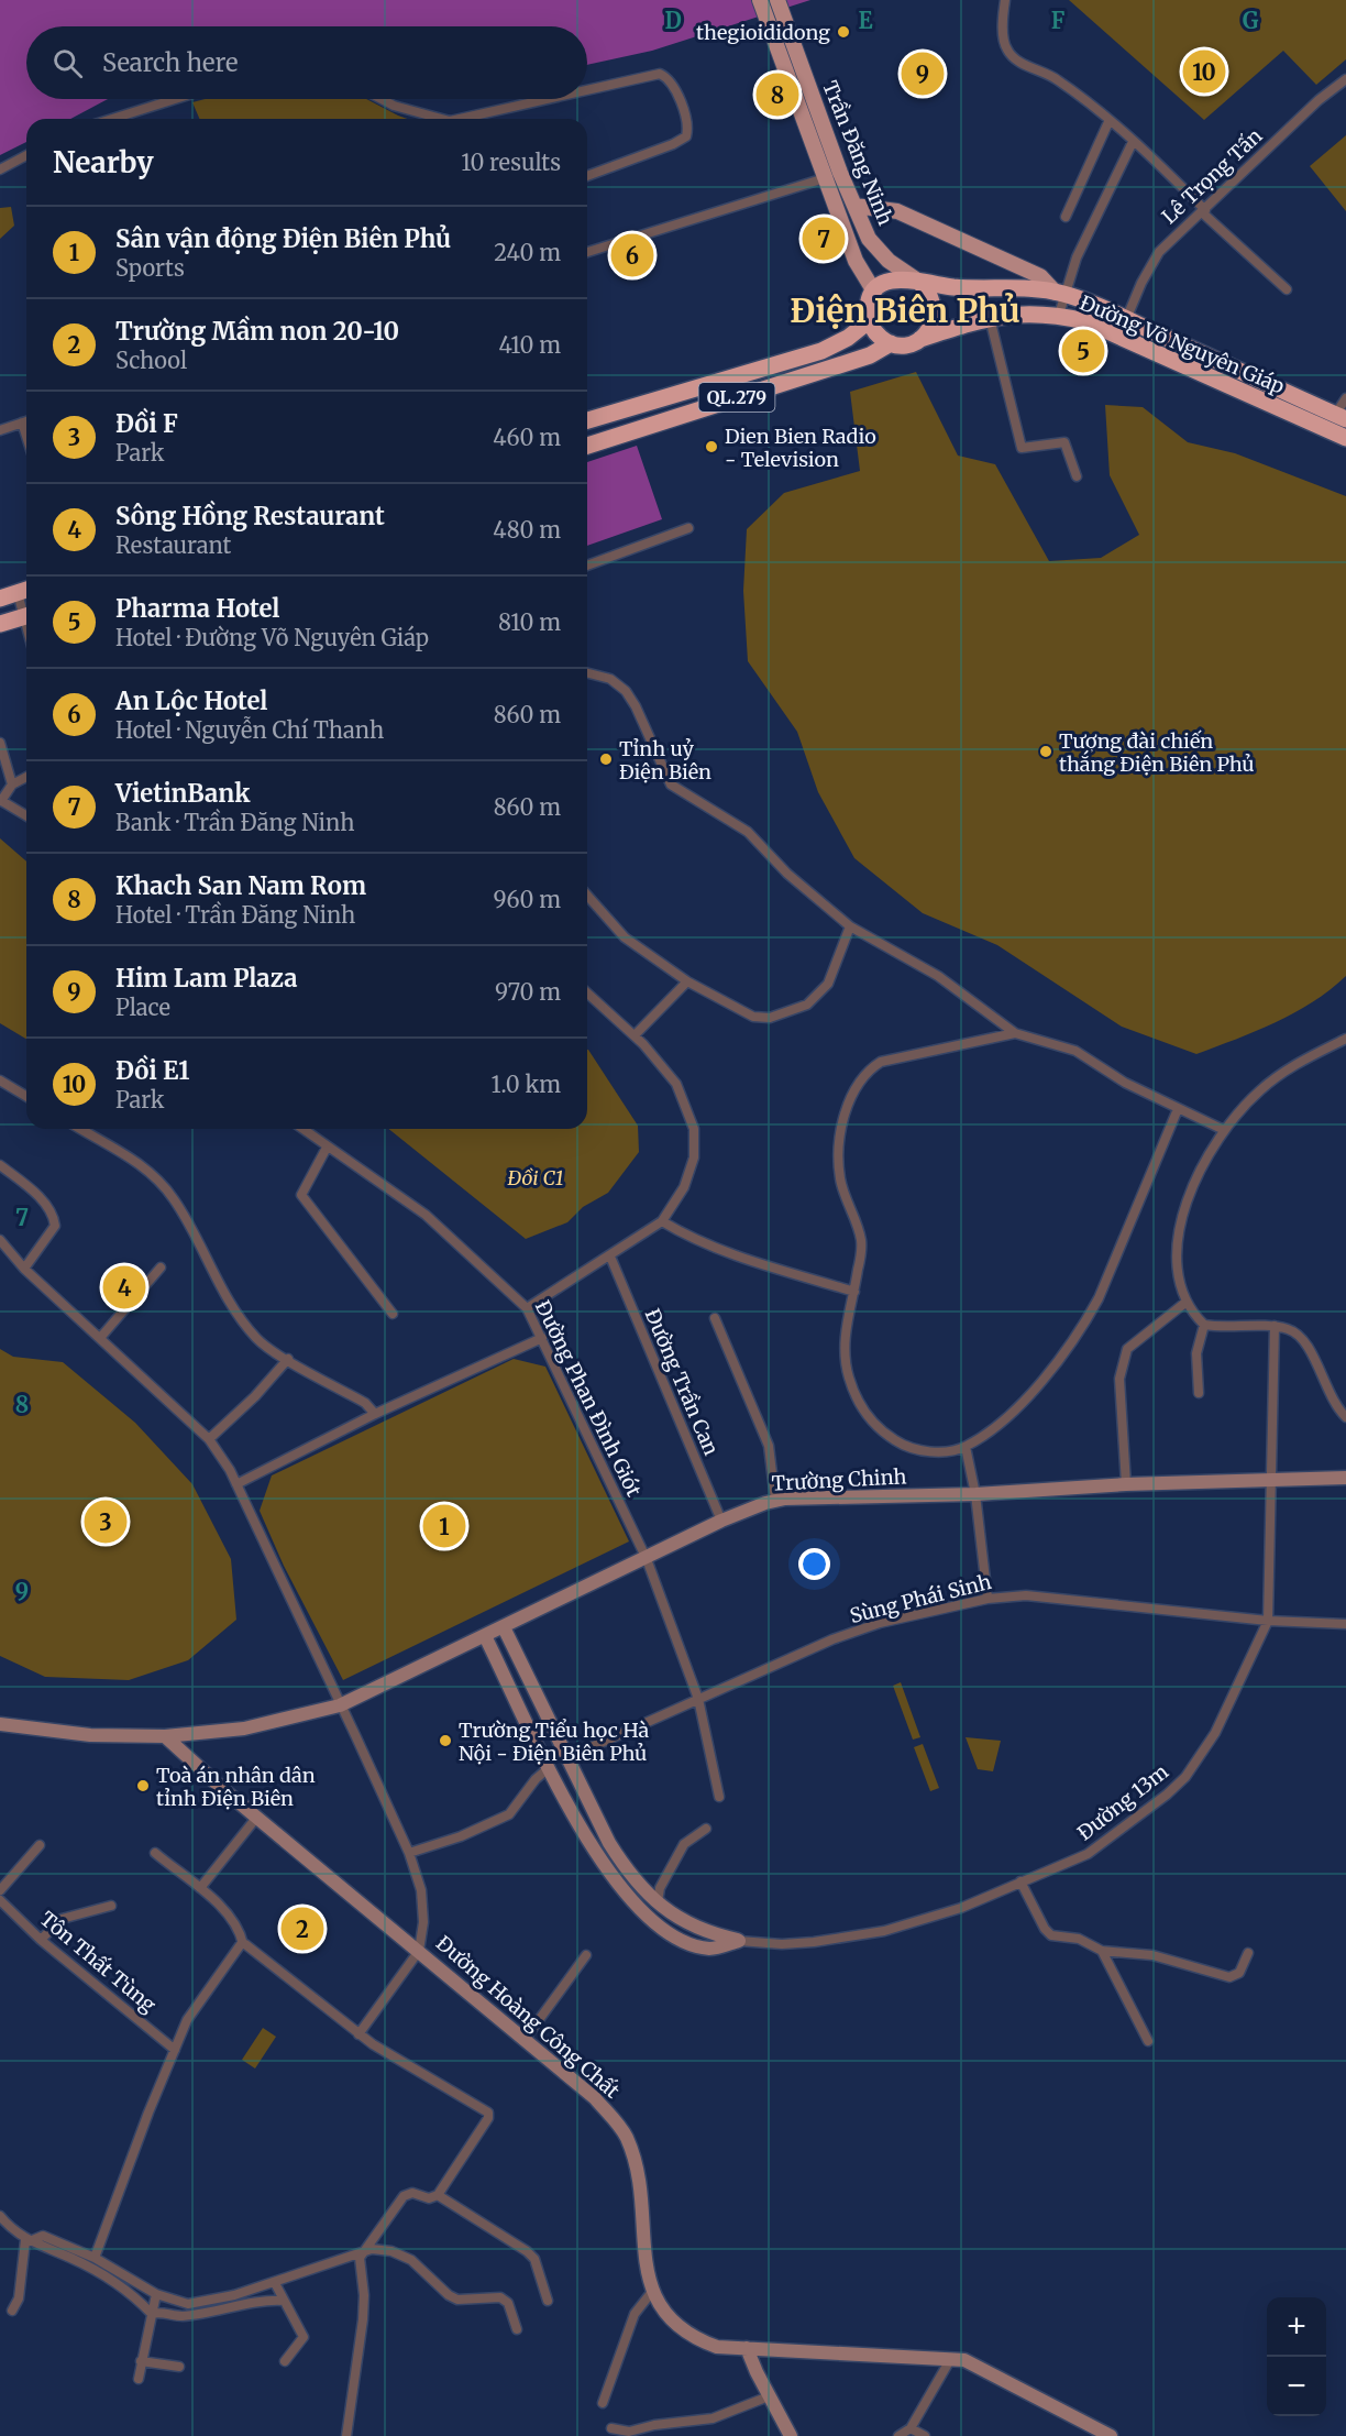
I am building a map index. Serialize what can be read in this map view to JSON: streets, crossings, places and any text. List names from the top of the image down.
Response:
{
  "streets": {
    "highway": ["Đường Võ Nguyên Giáp", "QL.279"],
    "main road": ["Trần Đăng Ninh"],
    "street": [
      "Lê Trọng Tấn",
      "Đường Trần Can",
      "Đường Phan Đình Giót",
      "Trường Chinh",
      "Sùng Phái Sinh",
      "Đường 13m",
      "Tôn Thất Tùng",
      "Đường Hoàng Công Chất"
    ]
  },
  "crossings": [
    ["Trần Đăng Ninh", "Đường Võ Nguyên Giáp"],
    ["Trần Đăng Ninh", "QL.279"],
    ["Lê Trọng Tấn", "Đường Võ Nguyên Giáp"],
    ["Đường Võ Nguyên Giáp", "QL.279"],
    ["Đường Trần Can", "Trường Chinh"],
    ["Đường Phan Đình Giót", "Trường Chinh"],
    ["Đường Phan Đình Giót", "Sùng Phái Sinh"],
    ["Trường Chinh", "Đường 13m"],
    ["Trường Chinh", "Đường Hoàng Công Chất"],
    ["Sùng Phái Sinh", "Đường 13m"]
  ],
  "districts": ["Điện Biên Phủ"],
  "parks": ["Đồi C1"],
  "places": [
    "thegioididong",
    "Dien Bien Radio - Television",
    "Tượng đài chiến thắng Điện Biên Phủ",
    "Tỉnh uỷ Điện Biên",
    "Trường Tiểu học Hà Nội - Điện Biên Phủ",
    "Toà án nhân dân tỉnh Điện Biên"
  ],
  "page": {
    "search": "Search here",
    "pins": [
      "10",
      "9",
      "8",
      "7",
      "6",
      "5",
      "4",
      "3",
      "1",
      "2"
    ],
    "heading": ["Nearby", "10 results"],
    "list": [
      {
        "mark": "1",
        "name": "Sân vận động Điện Biên Phủ",
        "note": "Sports",
        "value": "240 m"
      },
      {
        "mark": "2",
        "name": "Trường Mầm non 20-10",
        "note": "School",
        "value": "410 m"
      },
      {
        "mark": "3",
        "name": "Đồi F",
        "note": "Park",
        "value": "460 m"
      },
      {
        "mark": "4",
        "name": "Sông Hồng Restaurant",
        "note": "Restaurant",
        "value": "480 m"
      },
      {
        "mark": "5",
        "name": "Pharma Hotel",
        "note": "Hotel · Đường Võ Nguyên Giáp",
        "value": "810 m"
      },
      {
        "mark": "6",
        "name": "An Lộc Hotel",
        "note": "Hotel · Nguyễn Chí Thanh",
        "value": "860 m"
      },
      {
        "mark": "7",
        "name": "VietinBank",
        "note": "Bank · Trần Đăng Ninh",
        "value": "860 m"
      },
      {
        "mark": "8",
        "name": "Khach San Nam Rom",
        "note": "Hotel · Trần Đăng Ninh",
        "value": "960 m"
      },
      {
        "mark": "9",
        "name": "Him Lam Plaza",
        "note": "Place",
        "value": "970 m"
      },
      {
        "mark": "10",
        "name": "Đồi E1",
        "note": "Park",
        "value": "1.0 km"
      }
    ],
    "map_buttons": ["+", "−"]
  },
  "grid": {
    "columns": [
      "D",
      "E",
      "F",
      "G"
    ],
    "rows": ["7", "8", "9"]
  }
}
